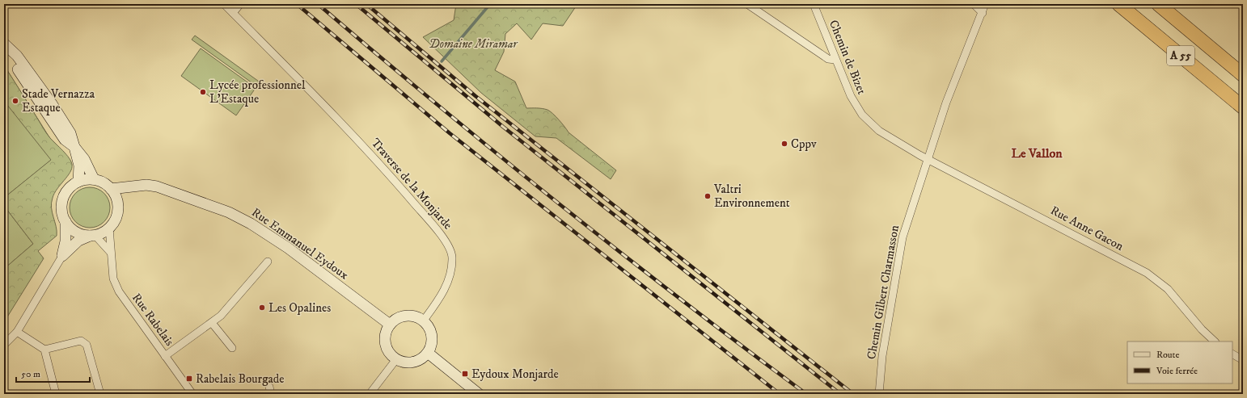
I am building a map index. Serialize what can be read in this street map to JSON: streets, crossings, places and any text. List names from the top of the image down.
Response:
{
  "streets": {
    "highway": ["A 55"],
    "street": [
      "Chemin de Bizet",
      "Traverse de la Monjarde",
      "Rue Anne Gacon",
      "Rue Emmanuel Eydoux",
      "Chemin Gilbert Charmasson",
      "Rue Rabelais"
    ]
  },
  "crossings": [
    ["Chemin de Bizet", "Rue Anne Gacon"],
    ["Chemin de Bizet", "Chemin Gilbert Charmasson"],
    ["Traverse de la Monjarde", "Rue Emmanuel Eydoux"],
    ["Rue Anne Gacon", "Chemin Gilbert Charmasson"],
    ["Rue Emmanuel Eydoux", "Rue Rabelais"]
  ],
  "districts": ["Le Vallon"],
  "parks": ["Domaine Miramar"],
  "places": {
    "other": [
      "Lycée professionnel L'Estaque",
      "Stade Vernazza Estaque",
      "Cppv",
      "Valtri Environnement",
      "Les Opalines"
    ],
    "transit": ["Eydoux Monjarde", "Rabelais Bourgade"]
  },
  "legend": ["Route", "Voie ferrée"],
  "scale_bar": "50 m"
}
